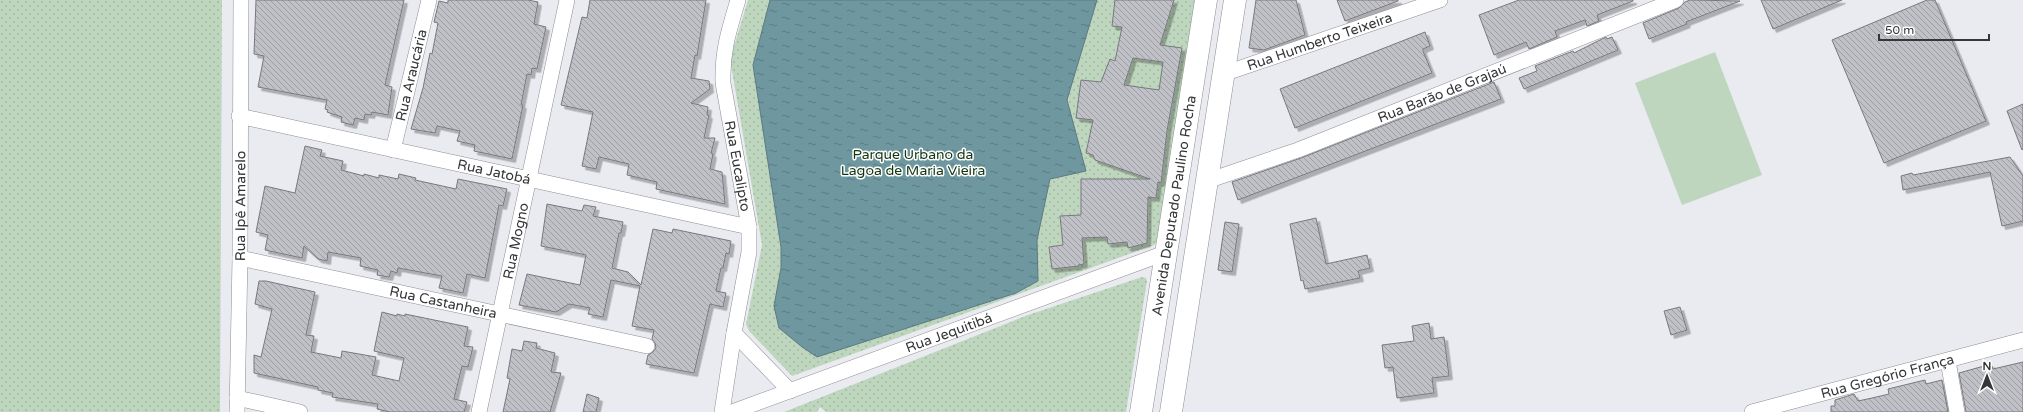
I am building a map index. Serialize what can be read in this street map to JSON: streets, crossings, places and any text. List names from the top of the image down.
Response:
{
  "streets": {
    "main road": ["Avenida Deputado Paulino Rocha"],
    "street": [
      "Rua Humberto Teixeira",
      "Rua Araucária",
      "Rua Barão de Grajaú",
      "Rua Eucalipto",
      "Rua Jatobá",
      "Rua Ipê Amarelo",
      "Rua Mogno",
      "Rua Castanheira",
      "Rua Jequitibá",
      "Rua Gregório França"
    ]
  },
  "crossings": [
    ["Rua Humberto Teixeira", "Avenida Deputado Paulino Rocha"],
    ["Rua Araucária", "Rua Jatobá"],
    ["Rua Barão de Grajaú", "Avenida Deputado Paulino Rocha"],
    ["Rua Eucalipto", "Rua Jatobá"],
    ["Rua Jatobá", "Rua Ipê Amarelo"],
    ["Rua Jatobá", "Rua Mogno"],
    ["Rua Ipê Amarelo", "Rua Castanheira"],
    ["Avenida Deputado Paulino Rocha", "Rua Jequitibá"],
    ["Rua Mogno", "Rua Castanheira"]
  ],
  "parks": ["Parque Urbano da Lagoa de Maria Vieira"],
  "scale_bar": "50 m",
  "north": "top"
}
